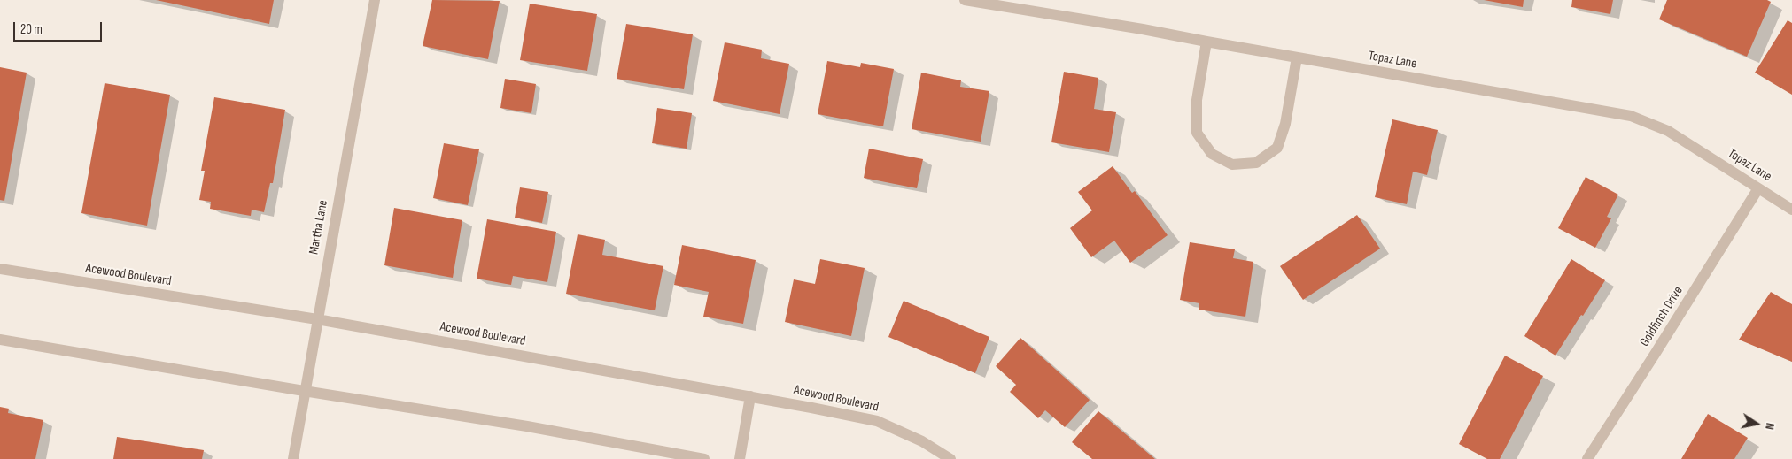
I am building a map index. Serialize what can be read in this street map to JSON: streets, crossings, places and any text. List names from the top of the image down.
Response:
{
  "streets": {
    "street": [
      "Topaz Lane",
      "Martha Lane",
      "Acewood Boulevard",
      "Goldfinch Drive"
    ]
  },
  "crossings": [
    ["Topaz Lane", "Goldfinch Drive"],
    ["Martha Lane", "Acewood Boulevard"]
  ],
  "scale_bar": "20 m",
  "north": "right"
}
